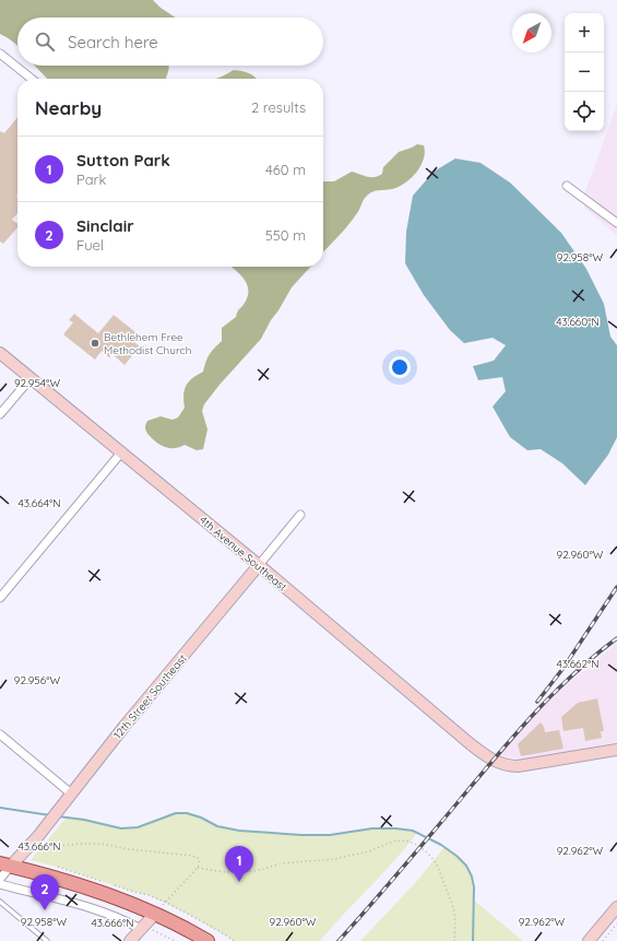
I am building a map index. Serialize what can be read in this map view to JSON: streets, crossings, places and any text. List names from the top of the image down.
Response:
{
  "streets": {
    "street": ["4th Avenue Southeast", "12th Street Southeast"]
  },
  "crossings": [
    ["4th Avenue Southeast", "12th Street Southeast"]
  ],
  "places": ["Bethlehem Free Methodist Church"],
  "north": "bottom left",
  "page": {
    "map_buttons": ["+", "−"],
    "search": "Search here",
    "heading": ["Nearby", "2 results"],
    "list": [
      {
        "mark": "1",
        "name": "Sutton Park",
        "note": "Park",
        "value": "460 m"
      },
      {
        "mark": "2",
        "name": "Sinclair",
        "note": "Fuel",
        "value": "550 m"
      }
    ],
    "pins": ["1", "2"]
  },
  "coordinates": [
    "92.958°W",
    "43.660°N",
    "92.954°W",
    "43.664°N",
    "92.960°W",
    "43.662°N",
    "92.956°W",
    "43.666°N",
    "92.962°W"
  ]
}
